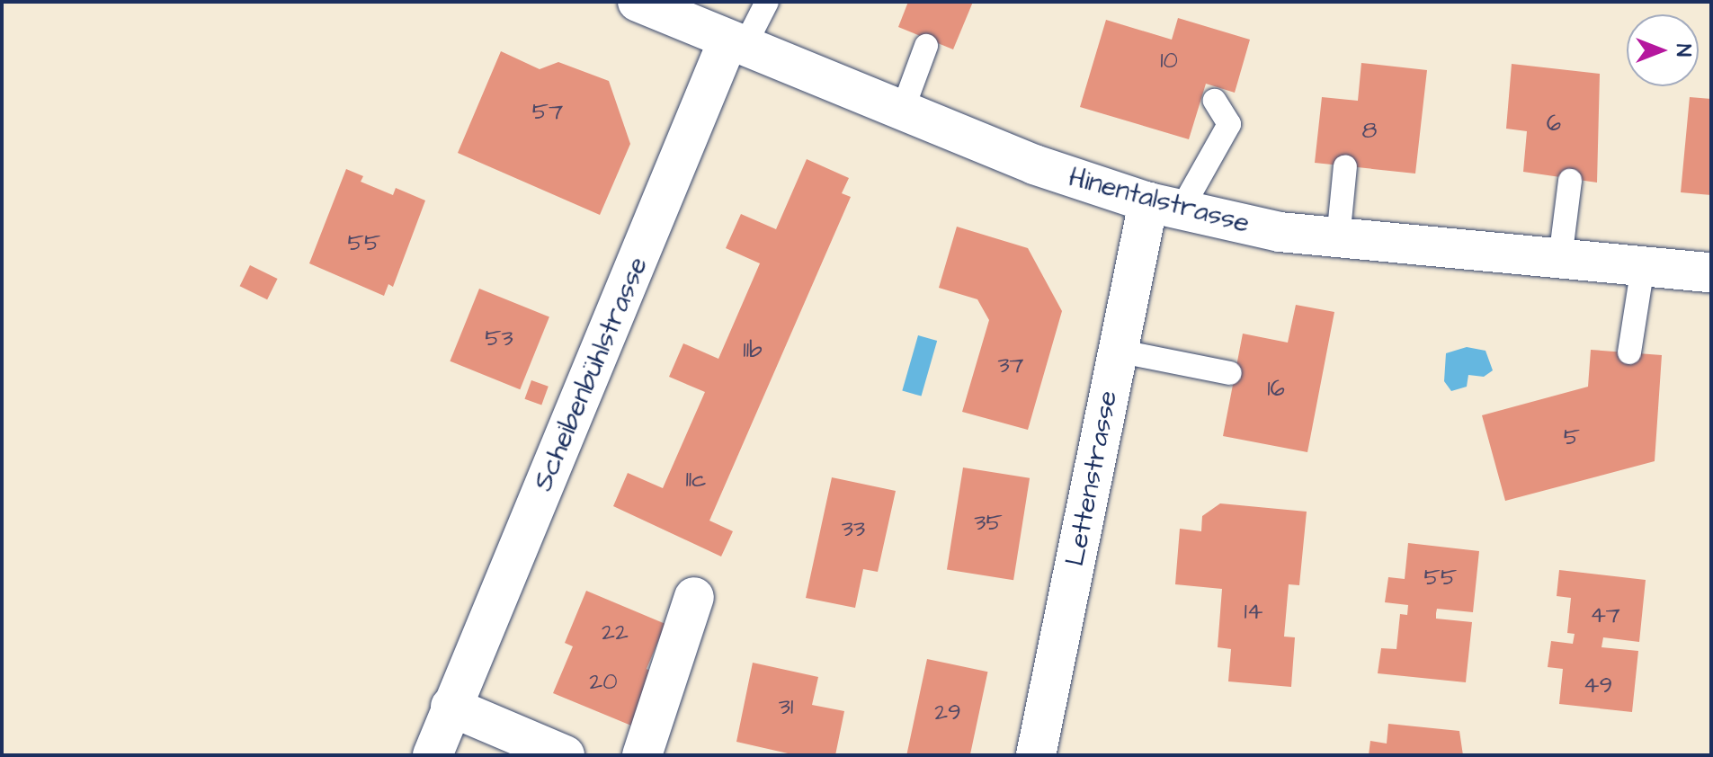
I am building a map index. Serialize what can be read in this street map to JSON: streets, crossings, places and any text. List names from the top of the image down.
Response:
{
  "streets": {
    "street": ["Hinentalstrasse", "Scheibenbühlstrasse", "Lettenstrasse"]
  },
  "crossings": [
    ["Hinentalstrasse", "Scheibenbühlstrasse"],
    ["Hinentalstrasse", "Lettenstrasse"]
  ],
  "house_numbers": [
    "10",
    "57",
    "6",
    "8",
    "55",
    "53",
    "11b",
    "37",
    "16",
    "5",
    "11c",
    "35",
    "33",
    "55",
    "14",
    "47",
    "22",
    "20",
    "49",
    "31",
    "29"
  ],
  "north": "right"
}
